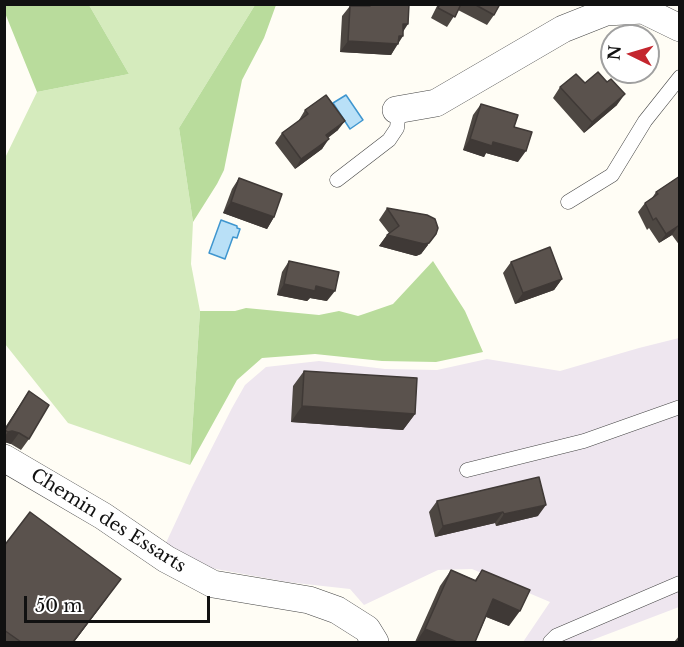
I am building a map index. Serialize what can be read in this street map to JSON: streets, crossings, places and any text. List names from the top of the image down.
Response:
{
  "streets": {
    "street": ["Chemin des Essarts"]
  },
  "scale_bar": "50 m",
  "north": "left"
}
